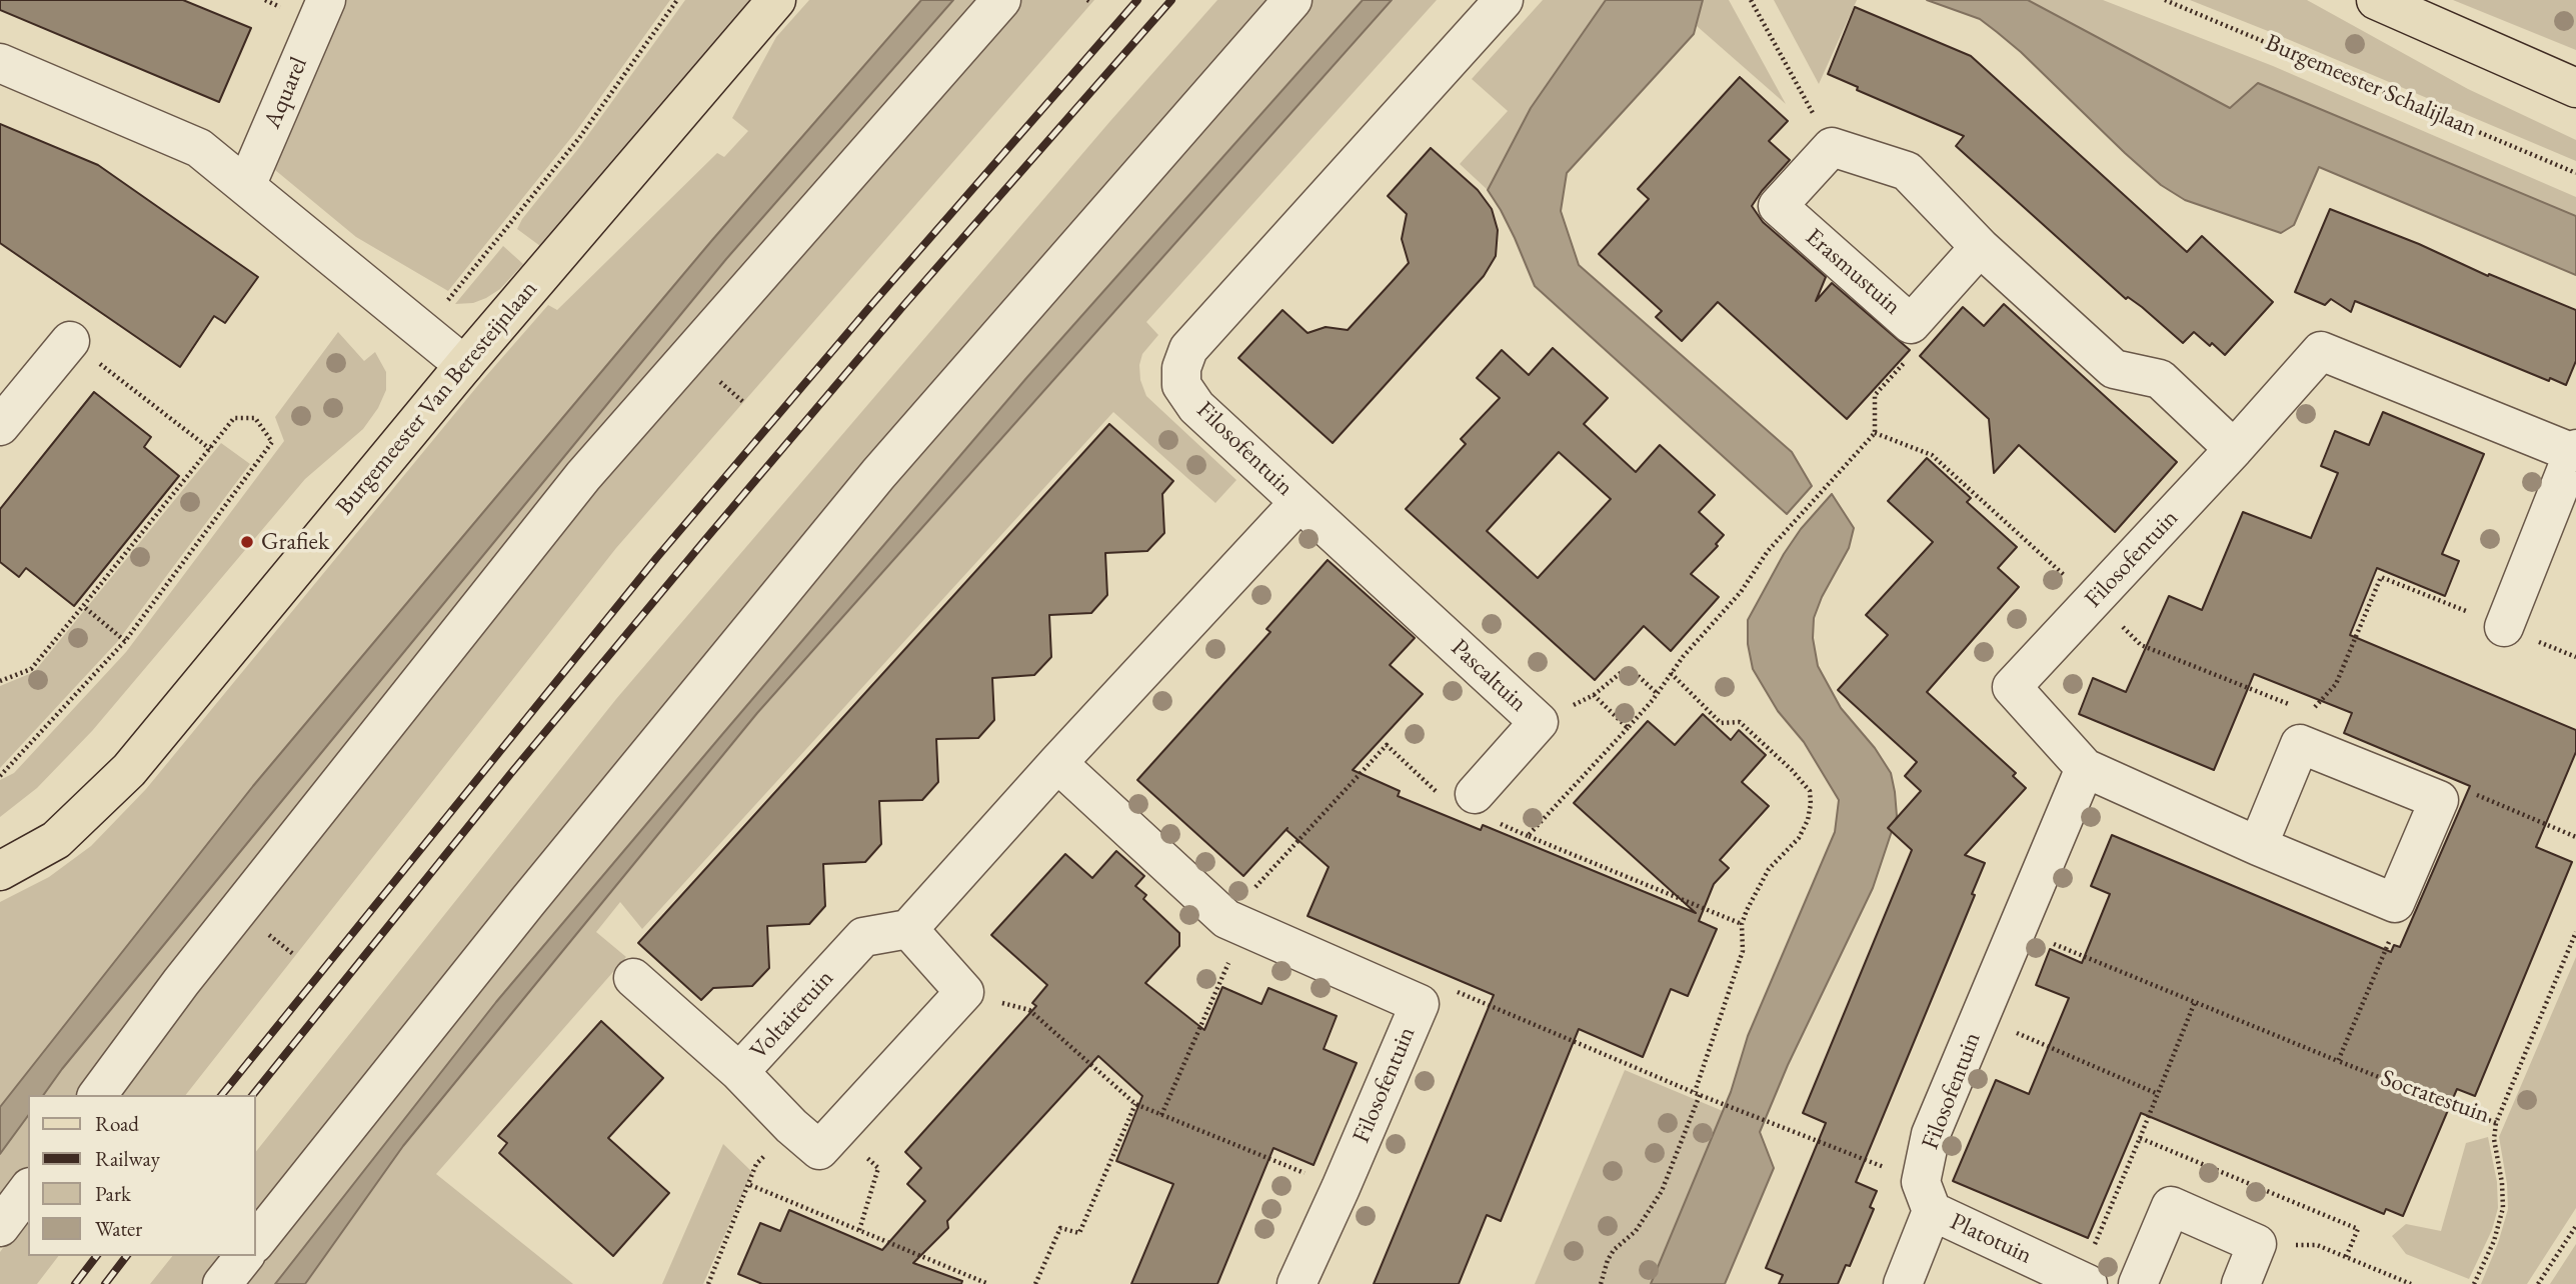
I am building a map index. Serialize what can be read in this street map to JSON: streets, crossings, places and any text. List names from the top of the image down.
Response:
{
  "streets": {
    "main road": ["Burgemeester Van Beresteijnlaan"],
    "street": [
      "Aquarel",
      "Erasmustuin",
      "Filosofentuin",
      "Pascaltuin",
      "Voltairetuin",
      "Platotuin"
    ],
    "path": ["Burgemeester Schalijlaan", "Socratestuin"]
  },
  "crossings": [
    ["Filosofentuin", "Pascaltuin"],
    ["Filosofentuin", "Socratestuin"],
    ["Filosofentuin", "Platotuin"]
  ],
  "places": ["Grafiek"],
  "legend": [
    "Road",
    "Railway",
    "Park",
    "Water"
  ]
}
